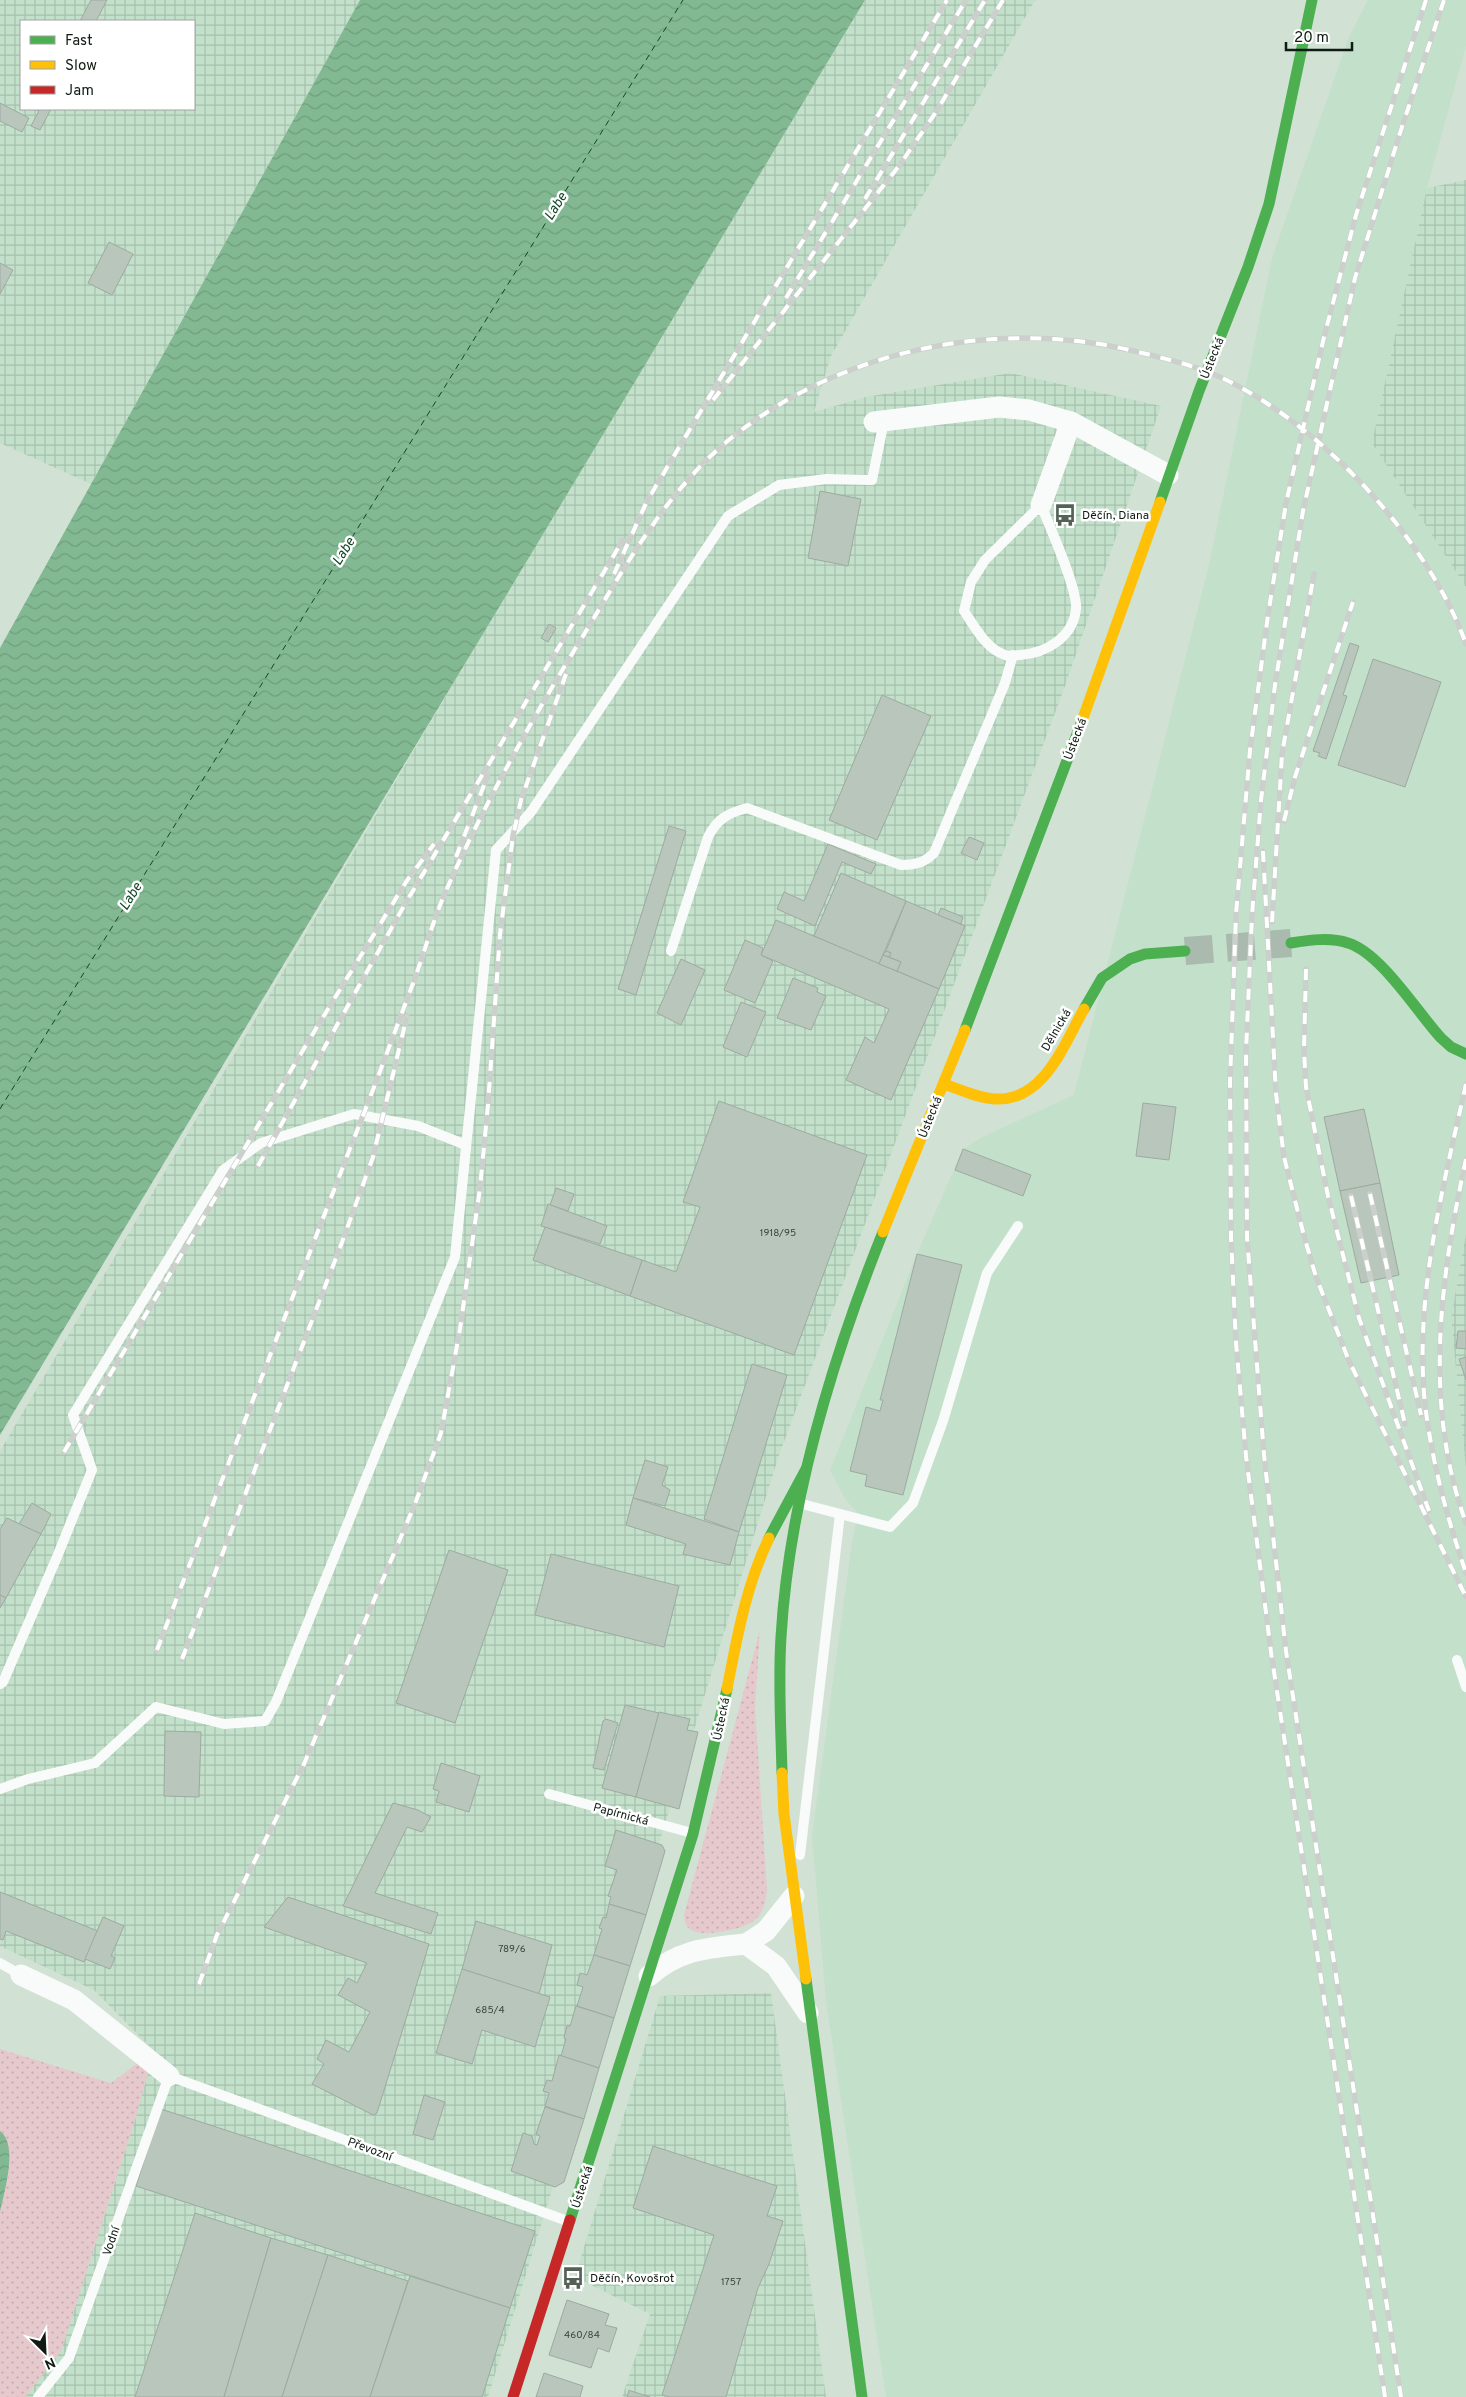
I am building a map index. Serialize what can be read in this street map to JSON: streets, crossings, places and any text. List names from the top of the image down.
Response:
{
  "streets": {
    "main road": ["Ústecká", "Dělnická"],
    "lane": ["Papírnická", "Převozní", "Vodní"]
  },
  "crossings": [
    ["Ústecká", "Dělnická"],
    ["Ústecká", "Papírnická"],
    ["Ústecká", "Převozní"],
    ["Převozní", "Vodní"]
  ],
  "water": ["Labe"],
  "places": {
    "bus stop": ["Děčín, Diana", "Děčín, Kovošrot"]
  },
  "house_numbers": [
    "1918/95",
    "789/6",
    "685/4",
    "1757",
    "460/84"
  ],
  "legend": ["Fast", "Slow", "Jam"],
  "scale_bar": "20 m",
  "north": "bottom right"
}
